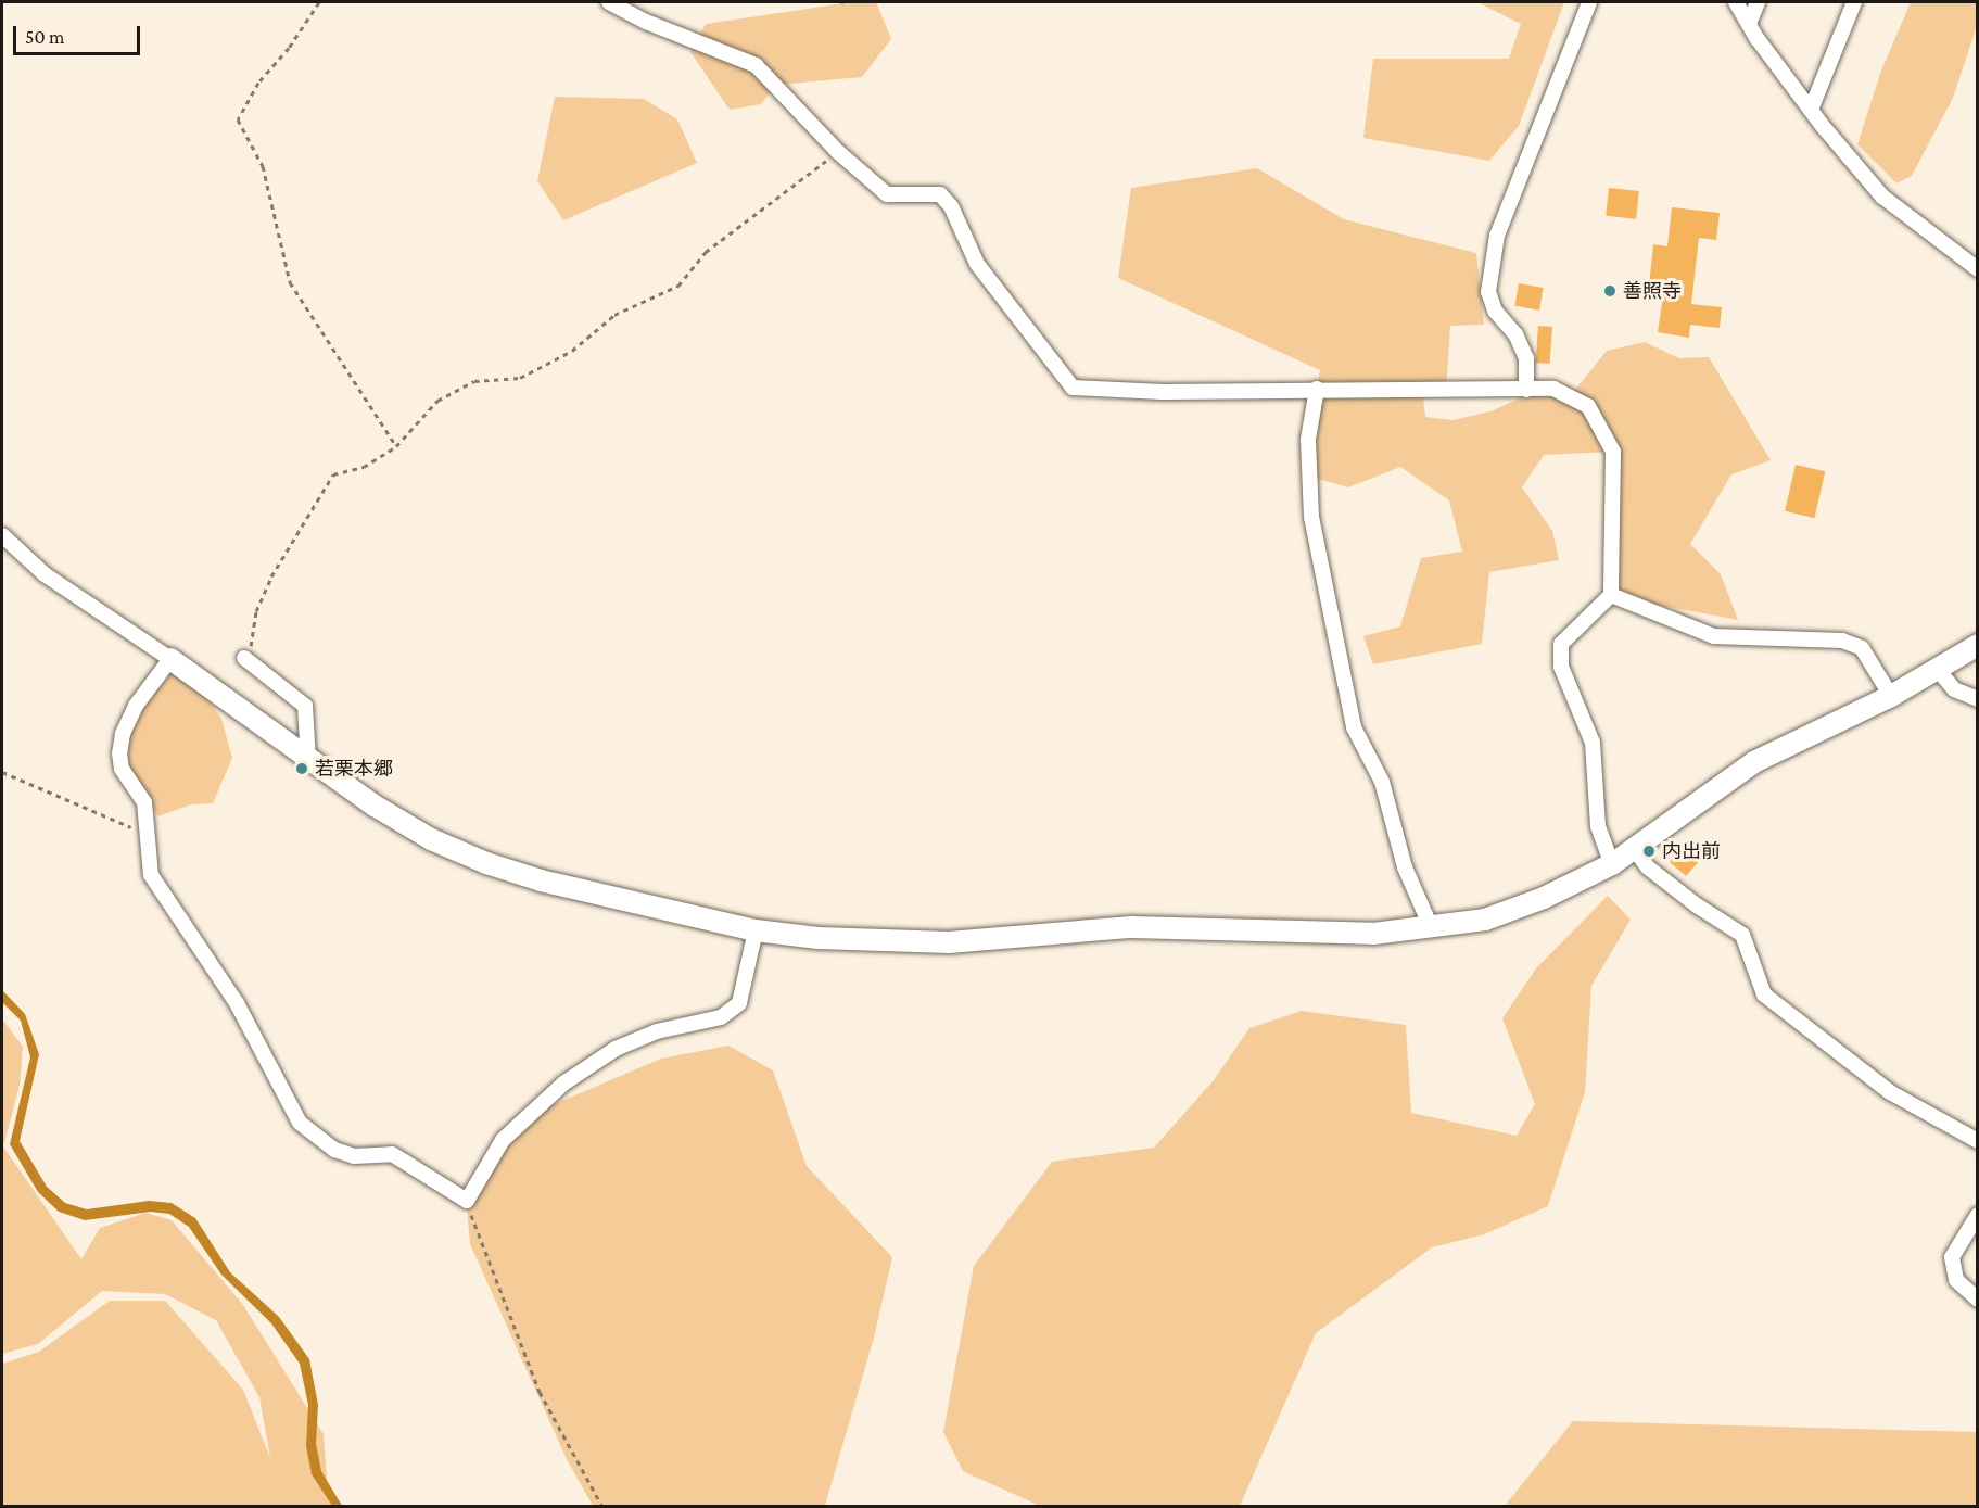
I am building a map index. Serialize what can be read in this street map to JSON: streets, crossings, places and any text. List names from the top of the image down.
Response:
{
  "places": ["善照寺", "若栗本郷", "内出前"],
  "scale_bar": "50 m"
}
